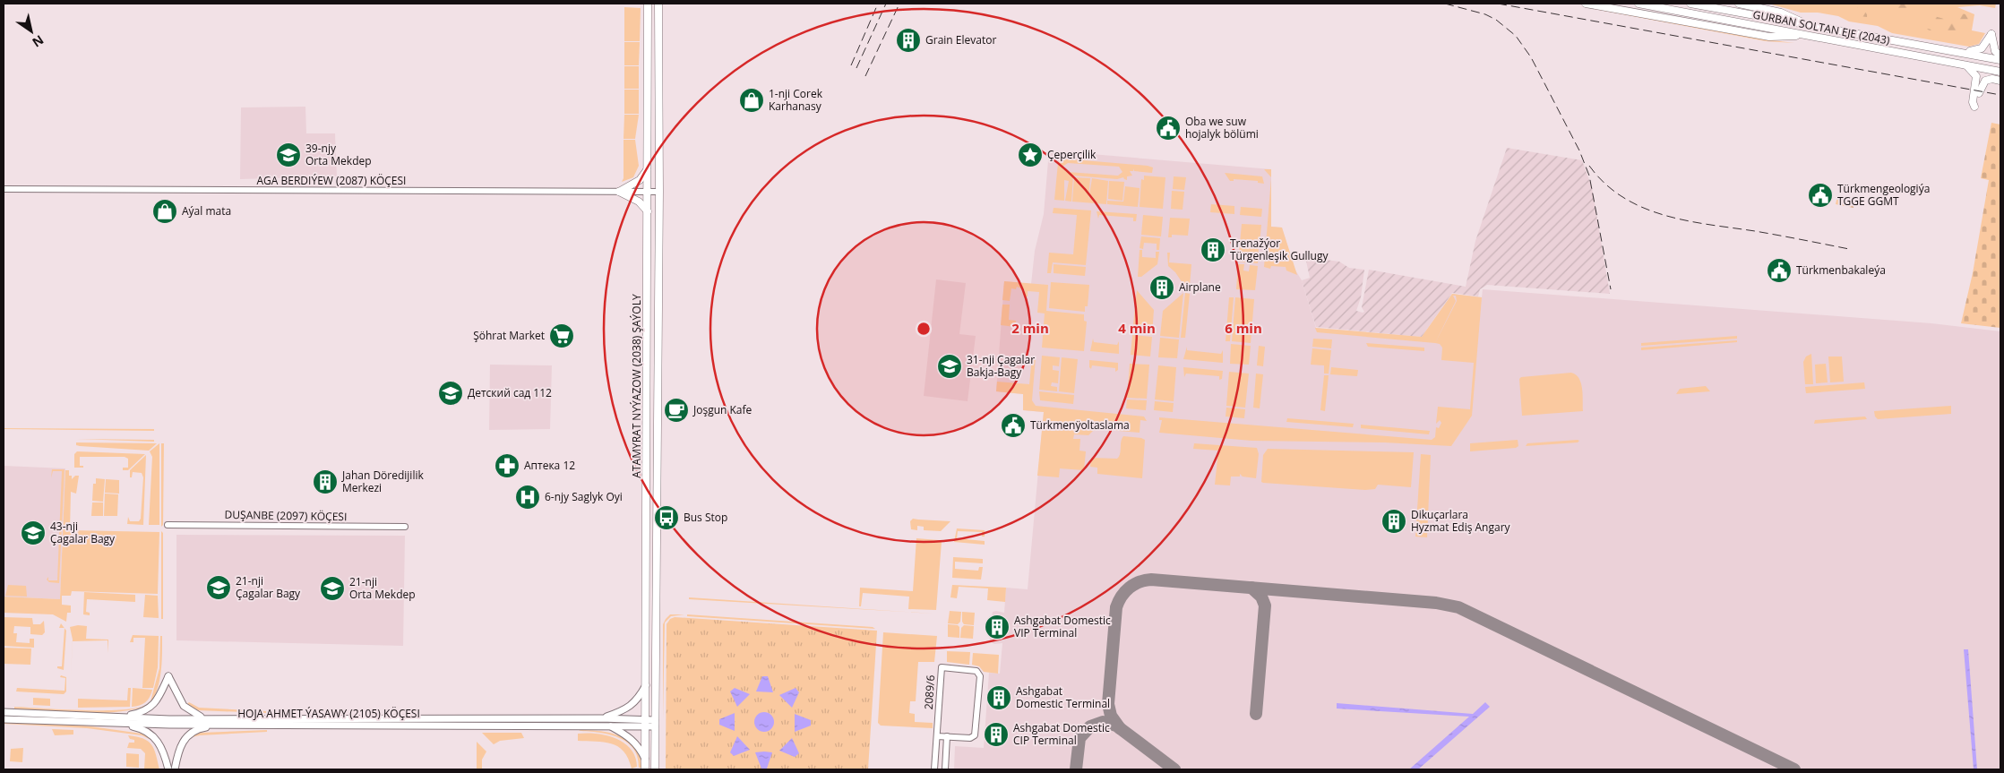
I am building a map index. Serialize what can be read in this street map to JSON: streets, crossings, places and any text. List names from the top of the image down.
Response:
{
  "streets": {
    "main road": ["GURBAN SOLTAN EJE (2043)", "ATAMYRAT NYÝAZOW (2038) ŞAÝOLY", "HOJA AHMET ÝASAWY (2105) KÖÇESI"],
    "street": ["AGA BERDIÝEW (2087) KÖÇESI", "DUŞANBE (2097) KÖÇESI", "2089/6"]
  },
  "crossings": [
    ["AGA BERDIÝEW (2087) KÖÇESI", "ATAMYRAT NYÝAZOW (2038) ŞAÝOLY"],
    ["ATAMYRAT NYÝAZOW (2038) ŞAÝOLY", "HOJA AHMET ÝASAWY (2105) KÖÇESI"]
  ],
  "places": {
    "building": [
      "Grain Elevator",
      "Trenažýor Türgenleşik Gullugy",
      "Airplane",
      "Jahan Döredijilik Merkezi",
      "Dikuçarlara Hyzmat Ediş Angary",
      "Ashgabat Domestic VIP Terminal",
      "Ashgabat Domestic Terminal",
      "Ashgabat Domestic CIP Terminal"
    ],
    "shop": ["1-nji Corek Karhanasy", "Aýal mata"],
    "public building": [
      "Oba we suw hojalyk bölümi",
      "Türkmengeologiýa TGGE GGMT",
      "Türkmenbakaleýa",
      "Türkmenÿoltaslama"
    ],
    "school or university": [
      "39-njy Orta Mekdep",
      "31-nji Çagalar Bakja-Bagy",
      "Детский сад 112",
      "43-nji Çagalar Bagy",
      "21-nji Çagalar Bagy",
      "21-nji Orta Mekdep"
    ],
    "place": ["Çeperçilik"],
    "supermarket": ["Şöhrat Market"],
    "cafe": ["Joşgun Kafe"],
    "pharmacy": ["Аптека 12"],
    "hospital": ["6-njy Saglyk Oyi"],
    "bus stop": ["Bus Stop"]
  },
  "north": "bottom right",
  "rings": ["2 min", "4 min", "6 min"]
}
